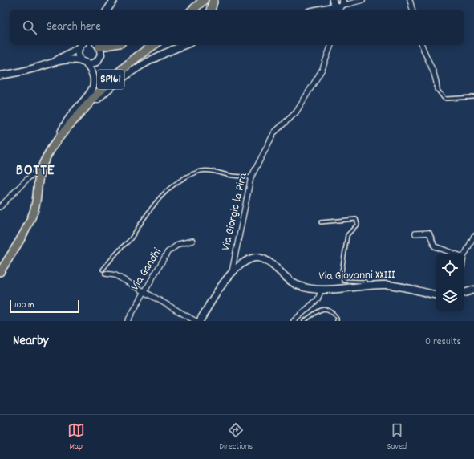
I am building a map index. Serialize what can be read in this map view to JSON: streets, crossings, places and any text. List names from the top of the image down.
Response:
{
  "streets": {
    "highway": ["SP161"],
    "main road": ["Via Giovanni XXIII"],
    "street": ["Via Giorgio la Pira", "Via Gandhi"]
  },
  "crossings": [
    ["Via Giorgio la Pira", "Via Giovanni XXIII"]
  ],
  "districts": ["BOTTE"],
  "scale_bar": "100 m",
  "page": {
    "search": "Search here",
    "scale": "100 m",
    "heading": ["Nearby", "0 results"],
    "nav": ["Map", "Directions", "Saved"]
  }
}
